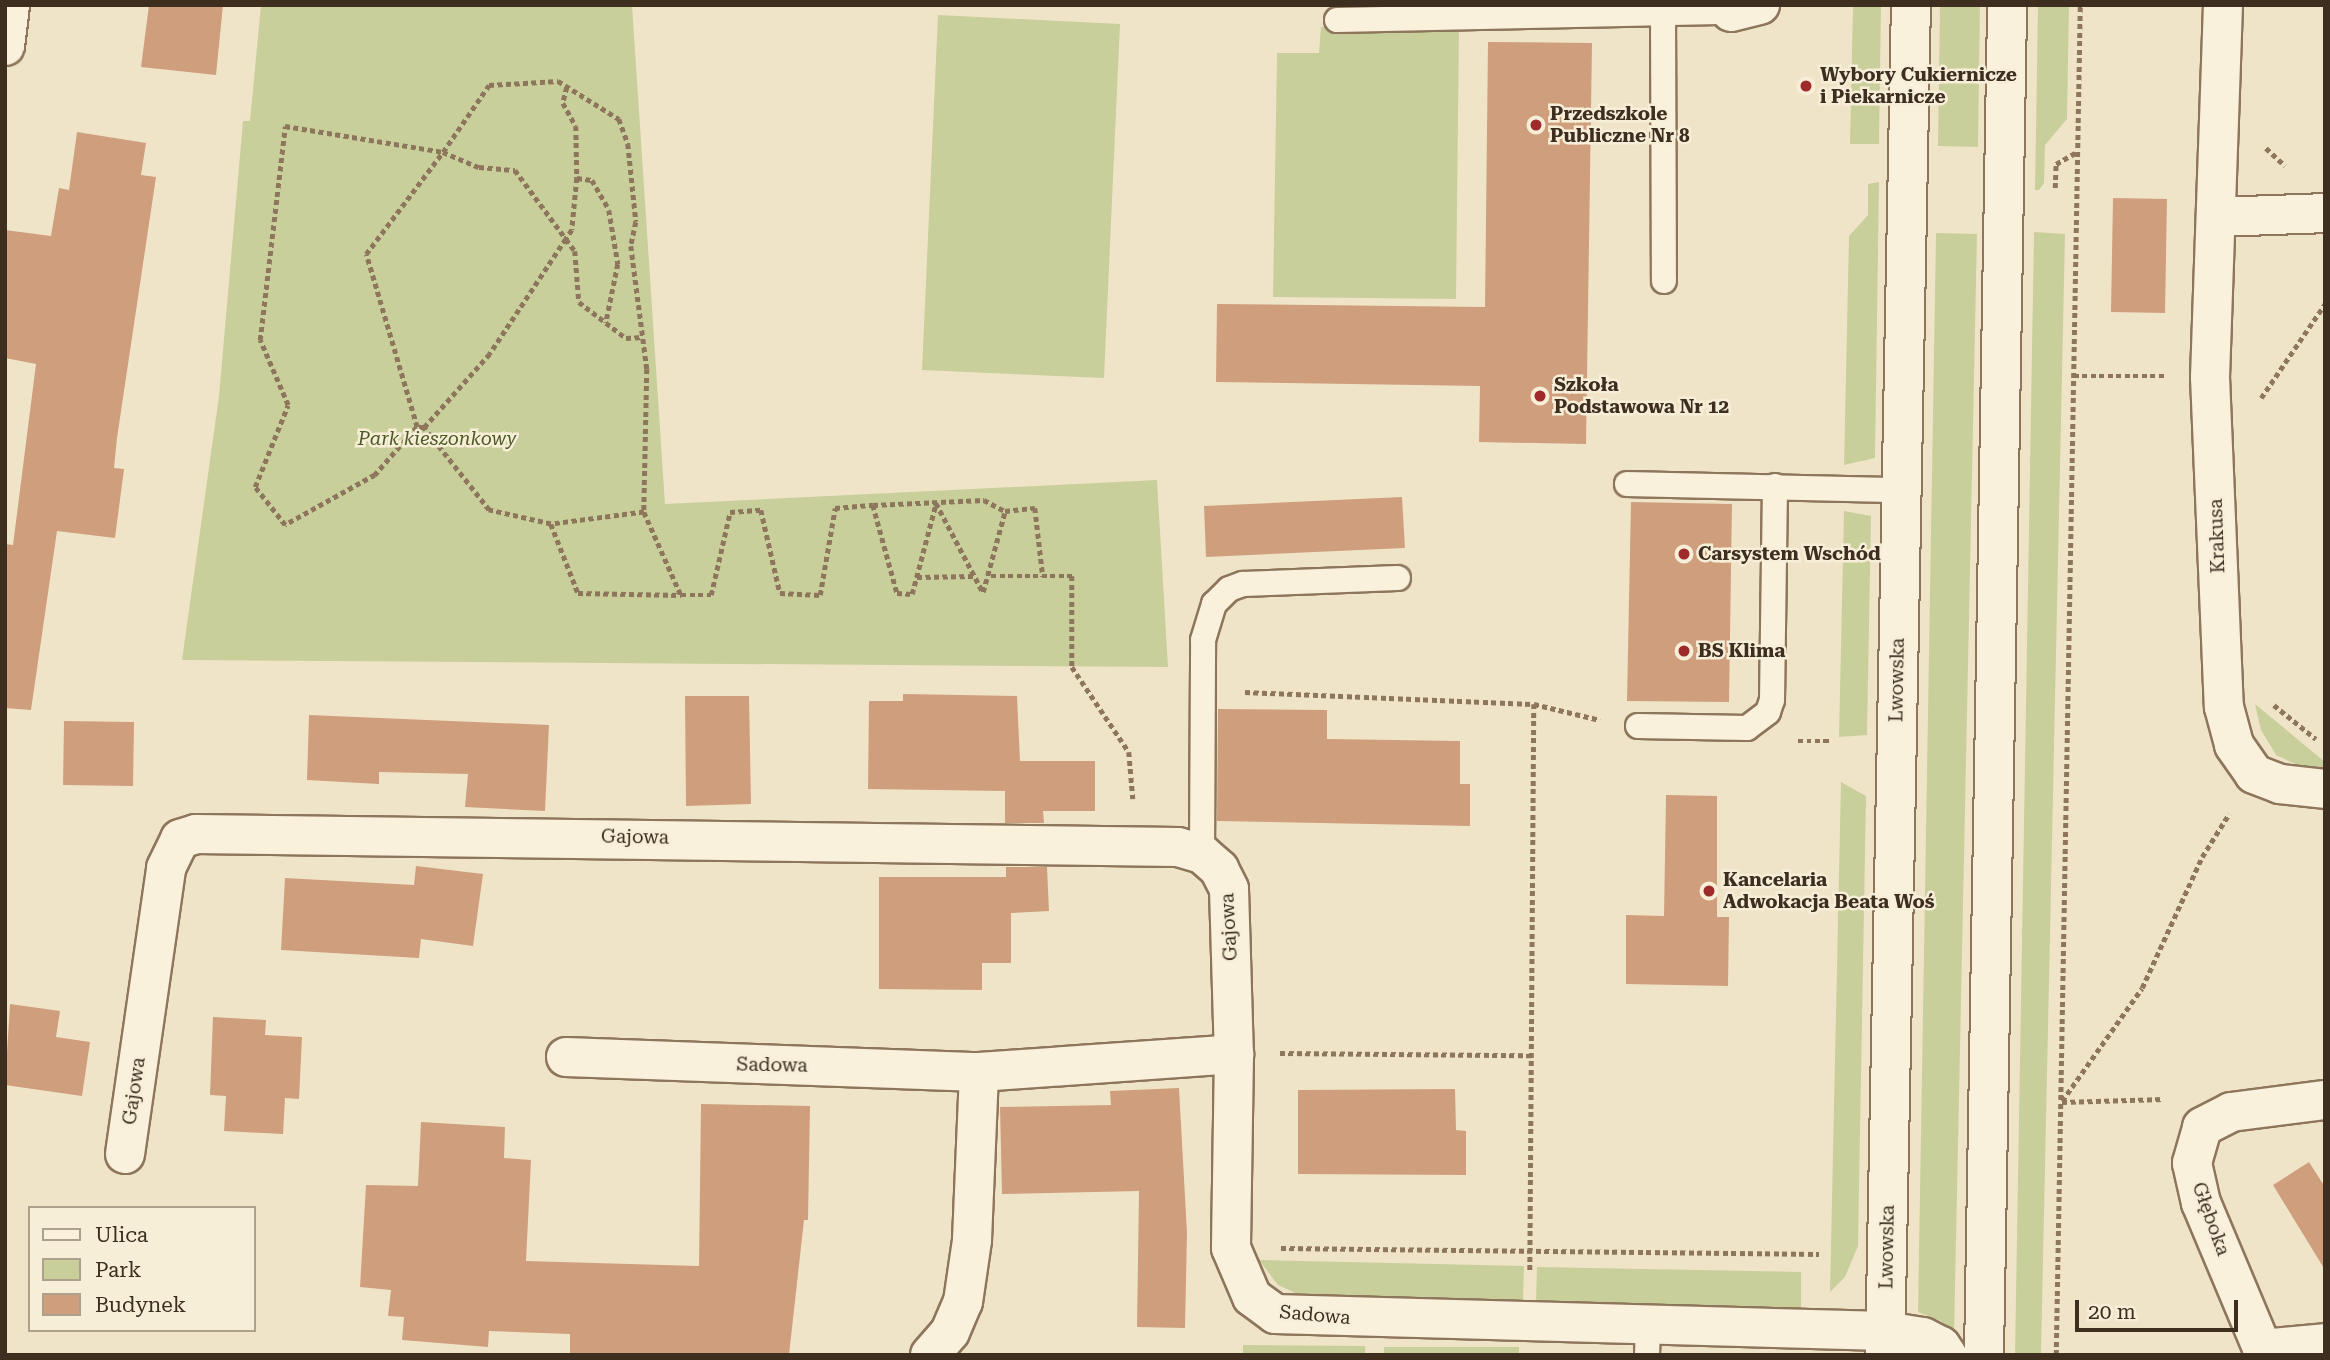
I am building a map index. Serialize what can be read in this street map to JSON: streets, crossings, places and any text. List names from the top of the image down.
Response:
{
  "streets": {
    "street": [
      "Krakusa",
      "Lwowska",
      "Gajowa",
      "Sadowa",
      "Głęboka"
    ]
  },
  "crossings": [
    ["Lwowska", "Sadowa"],
    ["Gajowa", "Sadowa"]
  ],
  "parks": ["Park kieszonkowy"],
  "places": [
    "Wybory Cukiernicze i Piekarnicze",
    "Przedszkole Publiczne Nr 8",
    "Szkoła Podstawowa Nr 12",
    "Carsystem Wschód",
    "BS Klima",
    "Kancelaria Adwokacja Beata Woś"
  ],
  "legend": ["Ulica", "Park", "Budynek"],
  "scale_bar": "20 m"
}
